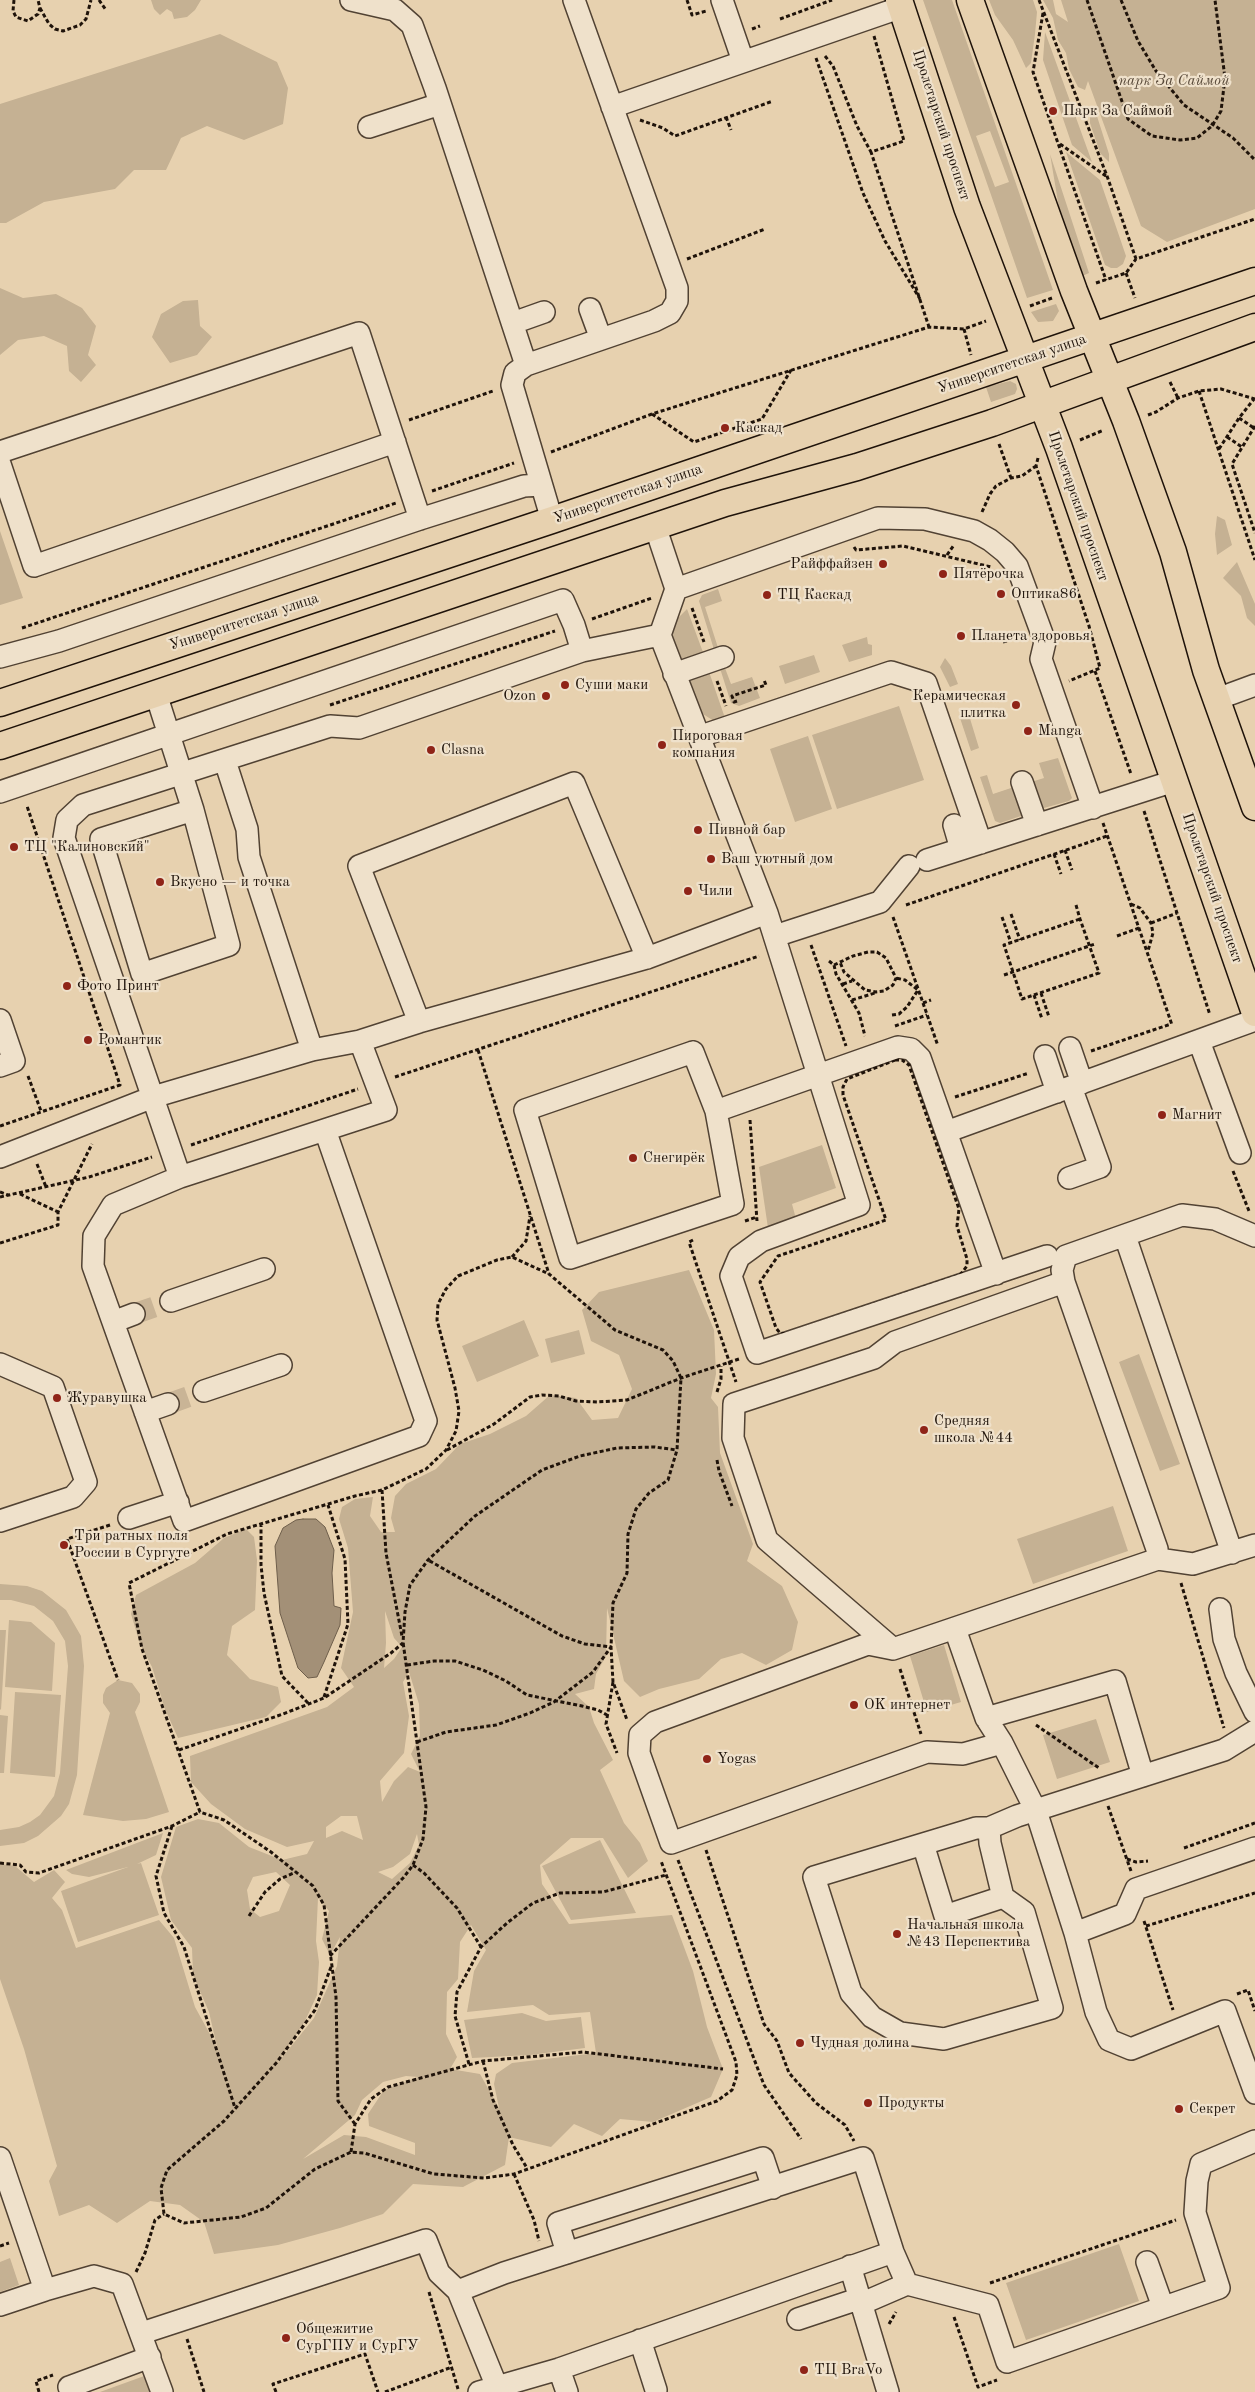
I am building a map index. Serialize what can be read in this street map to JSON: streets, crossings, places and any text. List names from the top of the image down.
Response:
{
  "streets": {
    "main road": ["Пролетарский проспект", "Университетская улица"]
  },
  "crossings": [
    ["Пролетарский проспект", "Университетская улица"]
  ],
  "parks": ["парк За Саймой"],
  "places": [
    "Парк За Саймой",
    "Каскад",
    "Райффайзен",
    "Пятёрочка",
    "Оптика86",
    "ТЦ Каскад",
    "Планета здоровья",
    "Суши маки",
    "Ozon",
    "Керамическая плитка",
    "Manga",
    "Пироговая компания",
    "Clasna",
    "Пивной бар",
    "ТЦ \"Калиновский\"",
    "Ваш уютный дом",
    "Вкусно — и точка",
    "Чили",
    "Фото Принт",
    "Романтик",
    "Магнит",
    "Снегирёк",
    "Журавушка",
    "Средняя школа №44",
    "Три ратных поля России в Сургуте",
    "OK интернет",
    "Yogas",
    "Начальная школа №43 Перспектива",
    "Чудная долина",
    "Продукты",
    "Секрет",
    "Общежитие СурГПУ и СурГУ",
    "ТЦ BraVo"
  ]
}
